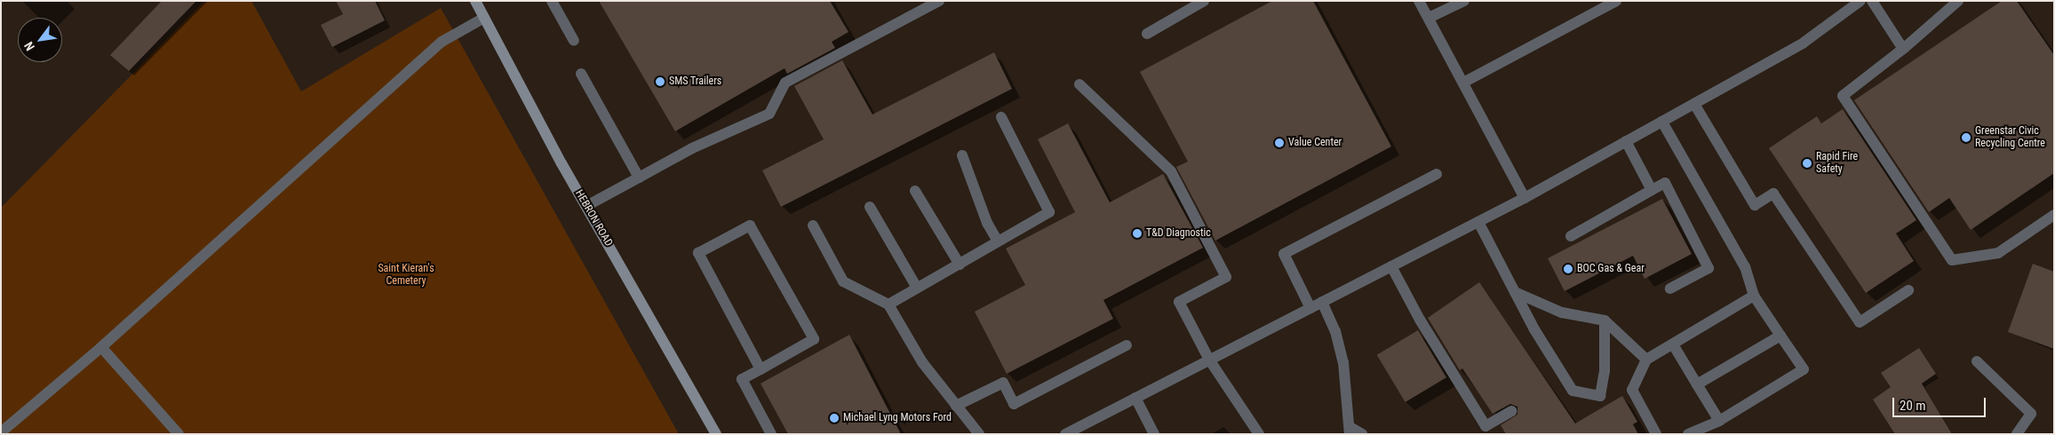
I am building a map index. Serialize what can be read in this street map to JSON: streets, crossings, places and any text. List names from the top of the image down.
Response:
{
  "streets": {
    "street": ["HEBRON ROAD"]
  },
  "parks": ["Saint Kieran's Cemetery"],
  "places": [
    "SMS Trailers",
    "Greenstar Civic Recycling Centre",
    "Value Center",
    "Rapid Fire Safety",
    "T&D Diagnostic",
    "BOC Gas & Gear",
    "Michael Lyng Motors Ford"
  ],
  "scale_bar": "20 m",
  "north": "bottom left"
}
